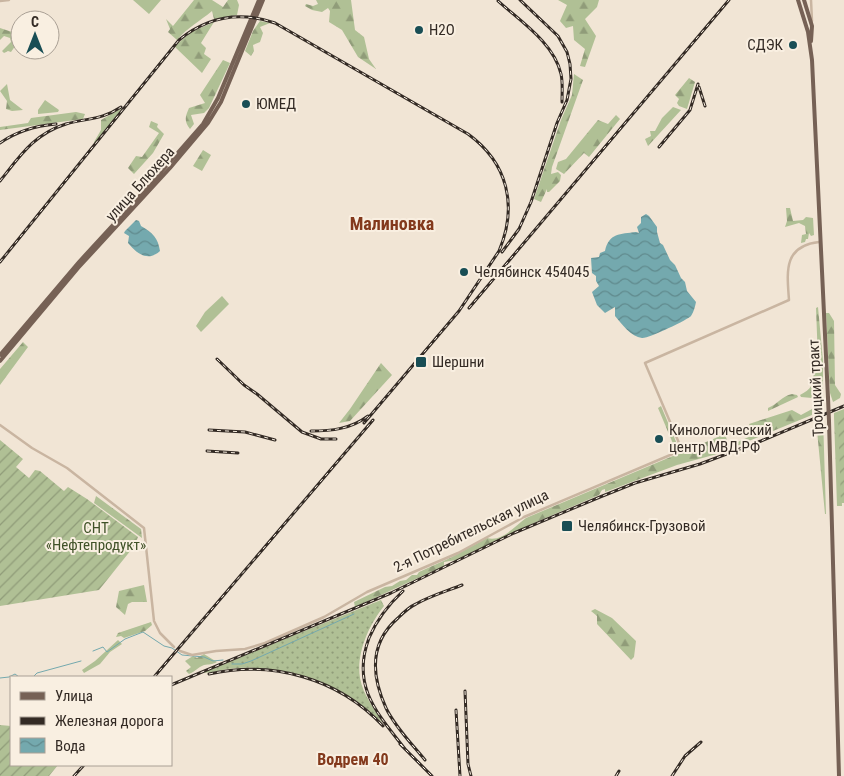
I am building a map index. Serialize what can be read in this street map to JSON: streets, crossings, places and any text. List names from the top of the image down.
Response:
{
  "streets": {
    "main road": ["улица Блюхера", "Троицкий тракт"],
    "street": ["2-я Потребительская улица"]
  },
  "crossings": [
    ["Троицкий тракт", "2-я Потребительская улица"]
  ],
  "districts": ["Малиновка", "Водрем 40"],
  "parks": ["СНТ «Нефтепродукт»"],
  "places": {
    "other": [
      "H2O",
      "СДЭК",
      "ЮМЕД",
      "Челябинск 454045",
      "Кинологический центр МВД РФ"
    ],
    "transit": ["Шершни", "Челябинск-Грузовой"]
  },
  "legend": ["Улица", "Железная дорога", "Вода"],
  "north": "top"
}
